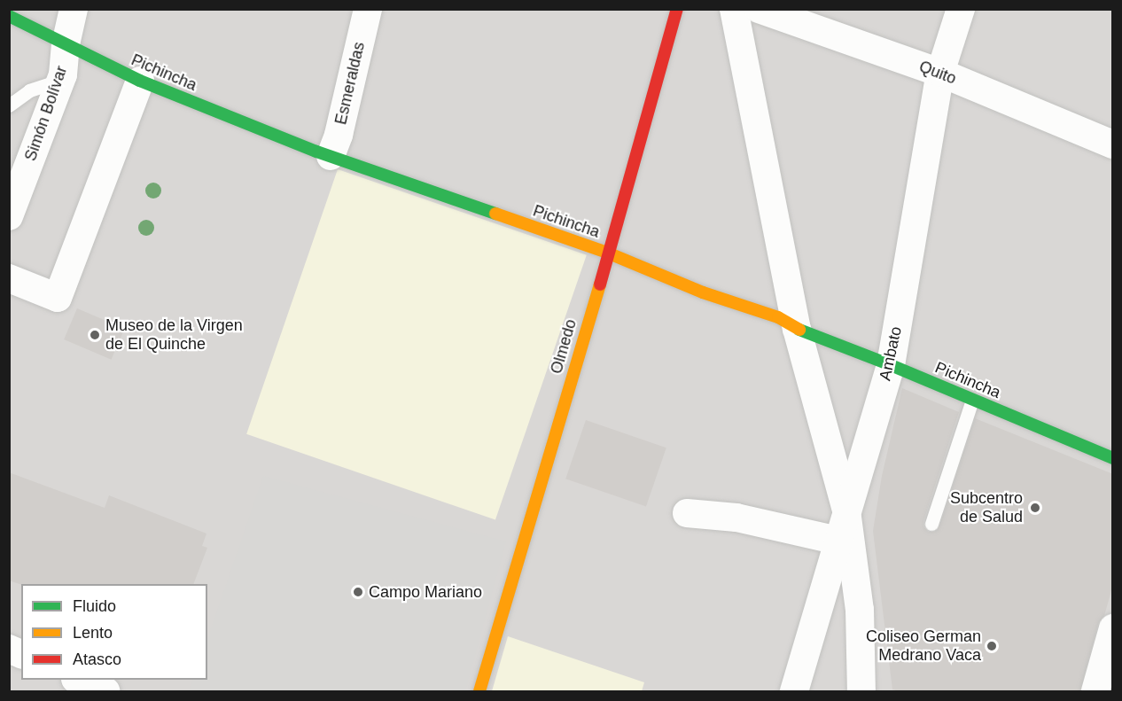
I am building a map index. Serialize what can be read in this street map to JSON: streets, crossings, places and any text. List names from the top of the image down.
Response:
{
  "streets": {
    "street": [
      "Pichincha",
      "Quito",
      "Esmeraldas",
      "Simón Bolívar",
      "Olmedo",
      "Ambato"
    ]
  },
  "crossings": [
    ["Pichincha", "Esmeraldas"],
    ["Pichincha", "Simón Bolívar"],
    ["Pichincha", "Olmedo"],
    ["Pichincha", "Ambato"],
    ["Quito", "Ambato"]
  ],
  "places": [
    "Museo de la Virgen de El Quinche",
    "Subcentro de Salud",
    "Campo Mariano",
    "Coliseo German Medrano Vaca"
  ],
  "legend": ["Fluido", "Lento", "Atasco"]
}
